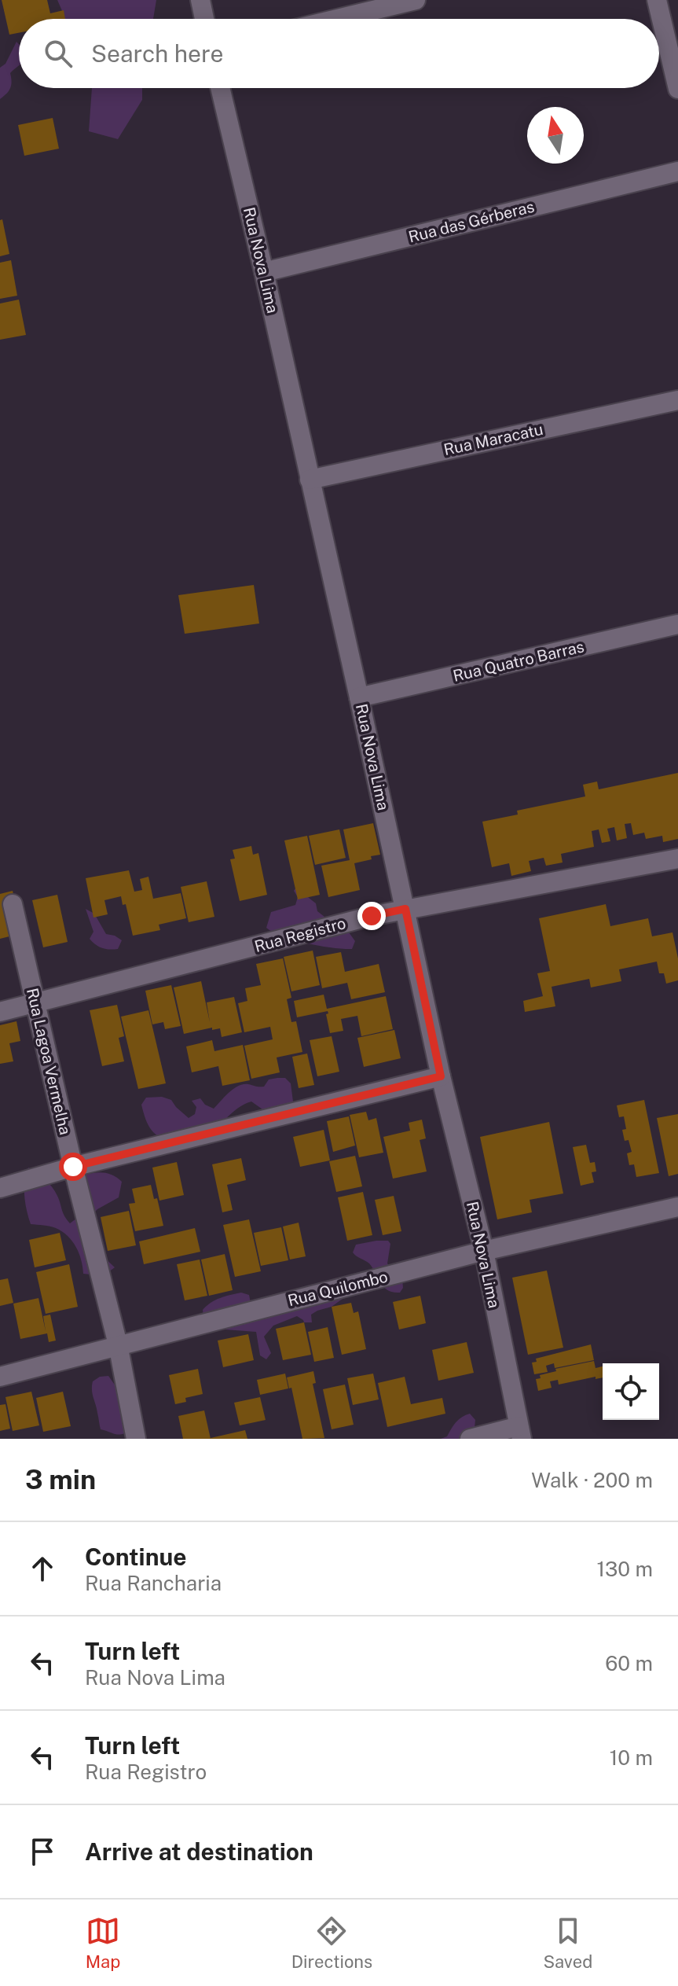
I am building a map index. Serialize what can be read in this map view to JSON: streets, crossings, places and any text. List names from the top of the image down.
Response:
{
  "streets": {
    "street": [
      "Rua das Gérberas",
      "Rua Nova Lima",
      "Rua Maracatu",
      "Rua Quatro Barras",
      "Rua Registro",
      "Rua Lagoa Vermelha",
      "Rua Quilombo"
    ]
  },
  "crossings": [
    ["Rua das Gérberas", "Rua Nova Lima"],
    ["Rua Nova Lima", "Rua Maracatu"],
    ["Rua Nova Lima", "Rua Quatro Barras"],
    ["Rua Nova Lima", "Rua Registro"],
    ["Rua Nova Lima", "Rua Quilombo"],
    ["Rua Registro", "Rua Lagoa Vermelha"],
    ["Rua Lagoa Vermelha", "Rua Quilombo"]
  ],
  "north": "top",
  "page": {
    "search": "Search here",
    "heading": ["3 min", "Walk · 200 m"],
    "list": [
      ["Continue", "Rua Rancharia", "130 m"],
      ["Turn left", "Rua Nova Lima", "60 m"],
      ["Turn left", "Rua Registro", "10 m"],
      "Arrive at destination"
    ],
    "nav": ["Map", "Directions", "Saved"]
  }
}
